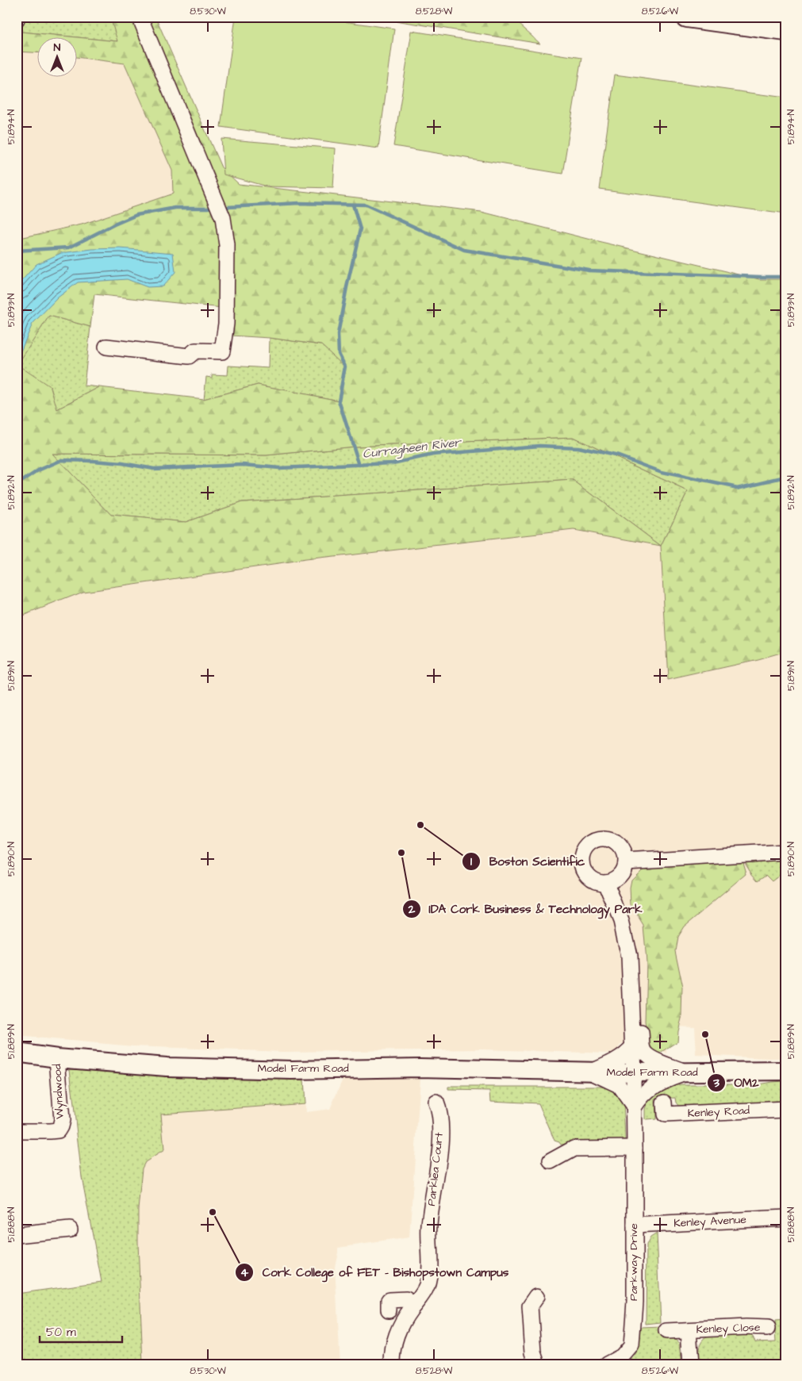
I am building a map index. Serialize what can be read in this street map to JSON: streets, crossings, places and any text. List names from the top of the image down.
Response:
{
  "streets": {
    "main road": ["Model Farm Road"],
    "street": [
      "Wyndwood",
      "Kenley Road",
      "Parklea Court",
      "Kenley Avenue",
      "Parkway Drive",
      "Kenley Close"
    ]
  },
  "crossings": [
    ["Model Farm Road", "Wyndwood"],
    ["Model Farm Road", "Parkway Drive"],
    ["Kenley Avenue", "Parkway Drive"]
  ],
  "water": ["Curragheen River"],
  "places": [
    "Boston Scientific",
    "IDA Cork Business & Technology Park",
    "OM2",
    "Cork College of FET - Bishopstown Campus"
  ],
  "scale_bar": "50 m",
  "north": "top",
  "coordinates": [
    "8.530°W",
    "8.528°W",
    "8.526°W",
    "51.894°N",
    "51.893°N",
    "51.892°N",
    "51.891°N",
    "51.890°N",
    "51.889°N",
    "51.888°N"
  ]
}
